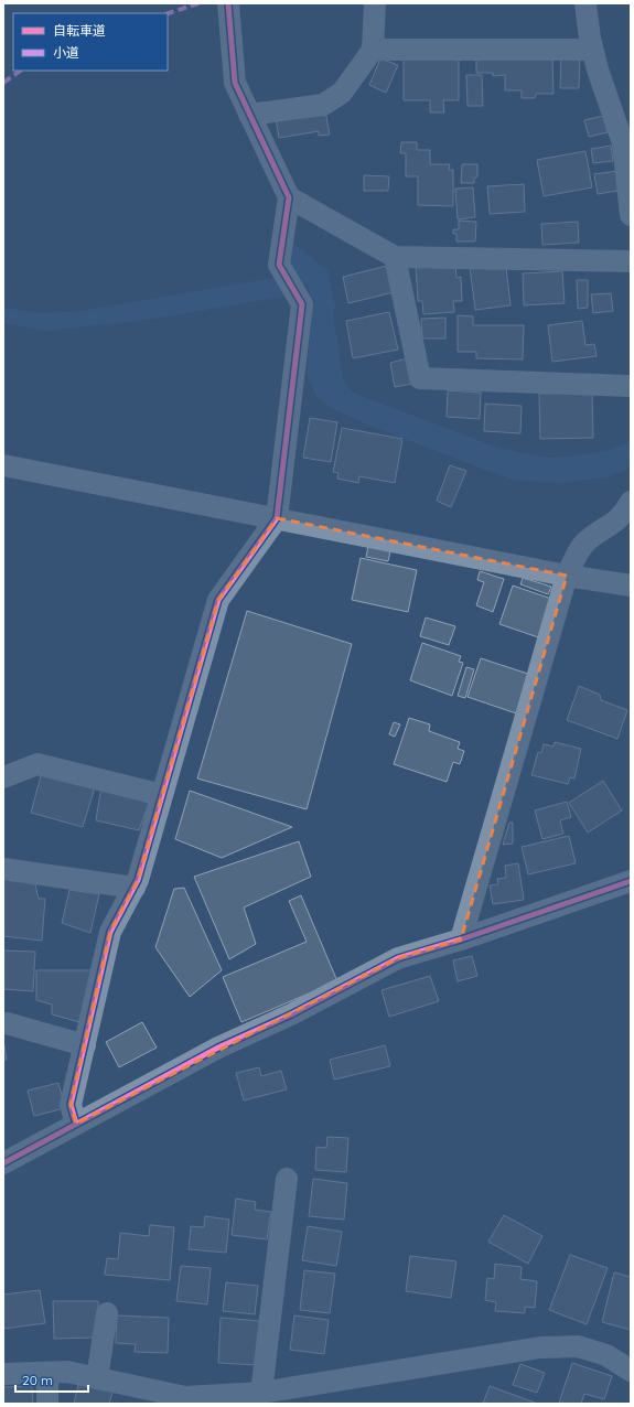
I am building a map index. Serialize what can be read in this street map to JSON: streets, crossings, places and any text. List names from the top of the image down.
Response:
{
  "legend": ["自転車道", "小道"],
  "scale_bar": "20 m"
}
